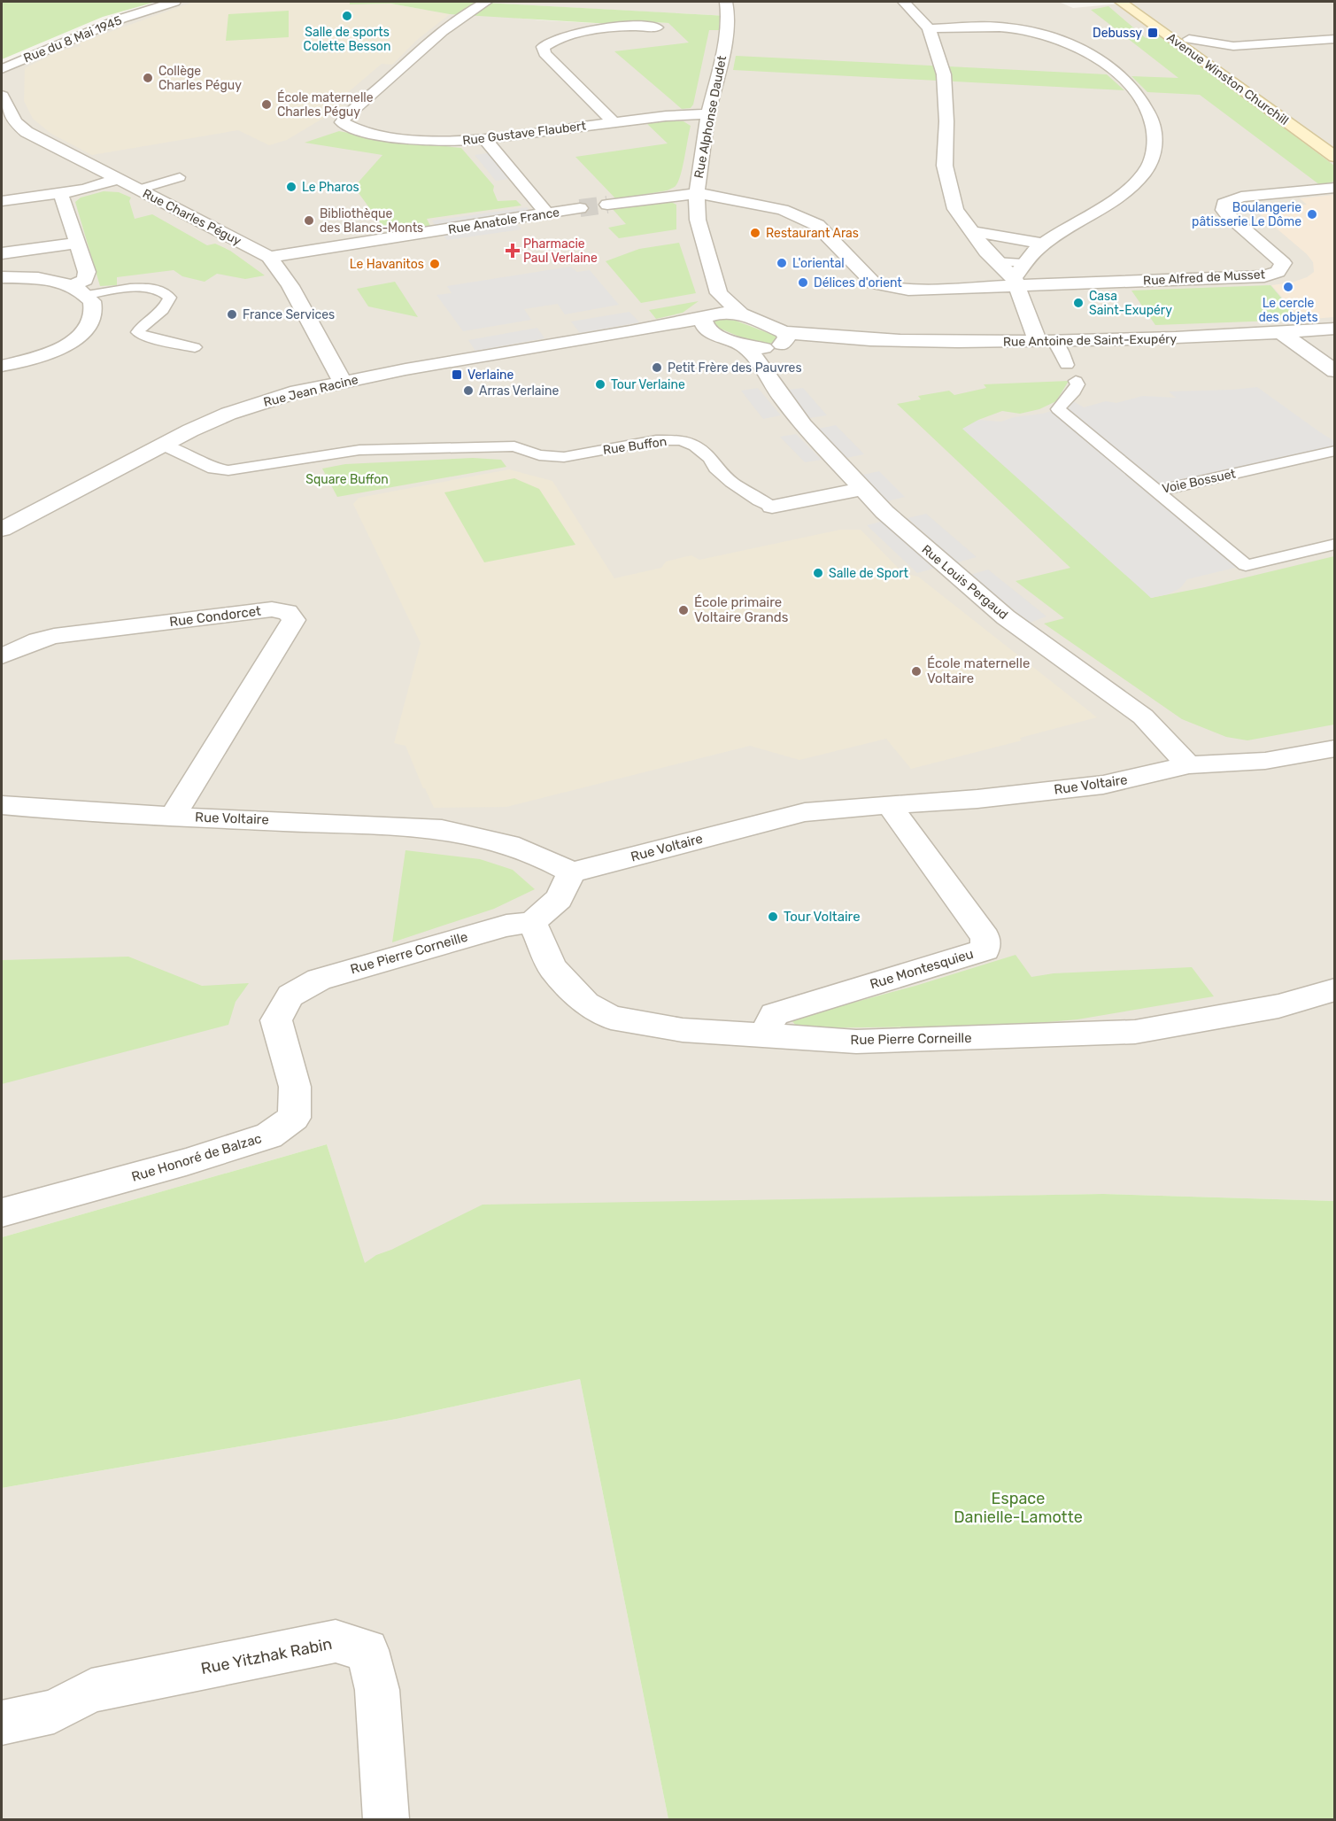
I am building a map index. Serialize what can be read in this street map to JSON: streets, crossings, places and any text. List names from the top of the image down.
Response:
{
  "streets": {
    "main road": ["Avenue Winston Churchill"],
    "street": [
      "Rue du 8 Mai 1945",
      "Rue Alphonse Daudet",
      "Rue Gustave Flaubert",
      "Rue Charles Péguy",
      "Rue Anatole France",
      "Rue Alfred de Musset",
      "Rue Antoine de Saint-Exupéry",
      "Rue Jean Racine",
      "Rue Louis Pergaud",
      "Rue Condorcet",
      "Rue Voltaire",
      "Rue Pierre Corneille",
      "Rue Montesquieu",
      "Rue Honoré de Balzac",
      "Rue Yitzhak Rabin"
    ],
    "lane": ["Rue Buffon", "Voie Bossuet"]
  },
  "crossings": [
    ["Rue Alphonse Daudet", "Rue Gustave Flaubert"],
    ["Rue Charles Péguy", "Rue Anatole France"],
    ["Rue Charles Péguy", "Rue Jean Racine"],
    ["Rue Antoine de Saint-Exupéry", "Rue Louis Pergaud"],
    ["Rue Jean Racine", "Rue Buffon"],
    ["Rue Louis Pergaud", "Rue Voltaire"],
    ["Rue Condorcet", "Rue Voltaire"],
    ["Rue Voltaire", "Rue Montesquieu"],
    ["Rue Pierre Corneille", "Rue Montesquieu"],
    ["Rue Pierre Corneille", "Rue Honoré de Balzac"]
  ],
  "parks": ["Square Buffon", "Espace Danielle-Lamotte"],
  "places": {
    "other": [
      "Salle de sports Colette Besson",
      "Collège Charles Péguy",
      "École maternelle Charles Péguy",
      "Le Pharos",
      "Boulangerie pâtisserie Le Dôme",
      "Bibliothèque des Blancs-Monts",
      "Restaurant Aras",
      "L'oriental",
      "Le Havanitos",
      "Délices d'orient",
      "Le cercle des objets",
      "Casa Saint-Exupéry",
      "France Services",
      "Petit Frère des Pauvres",
      "Tour Verlaine",
      "Arras Verlaine",
      "Salle de Sport",
      "École primaire Voltaire Grands",
      "École maternelle Voltaire",
      "Tour Voltaire"
    ],
    "transit": ["Debussy", "Verlaine"],
    "health": ["Pharmacie Paul Verlaine"]
  }
}
